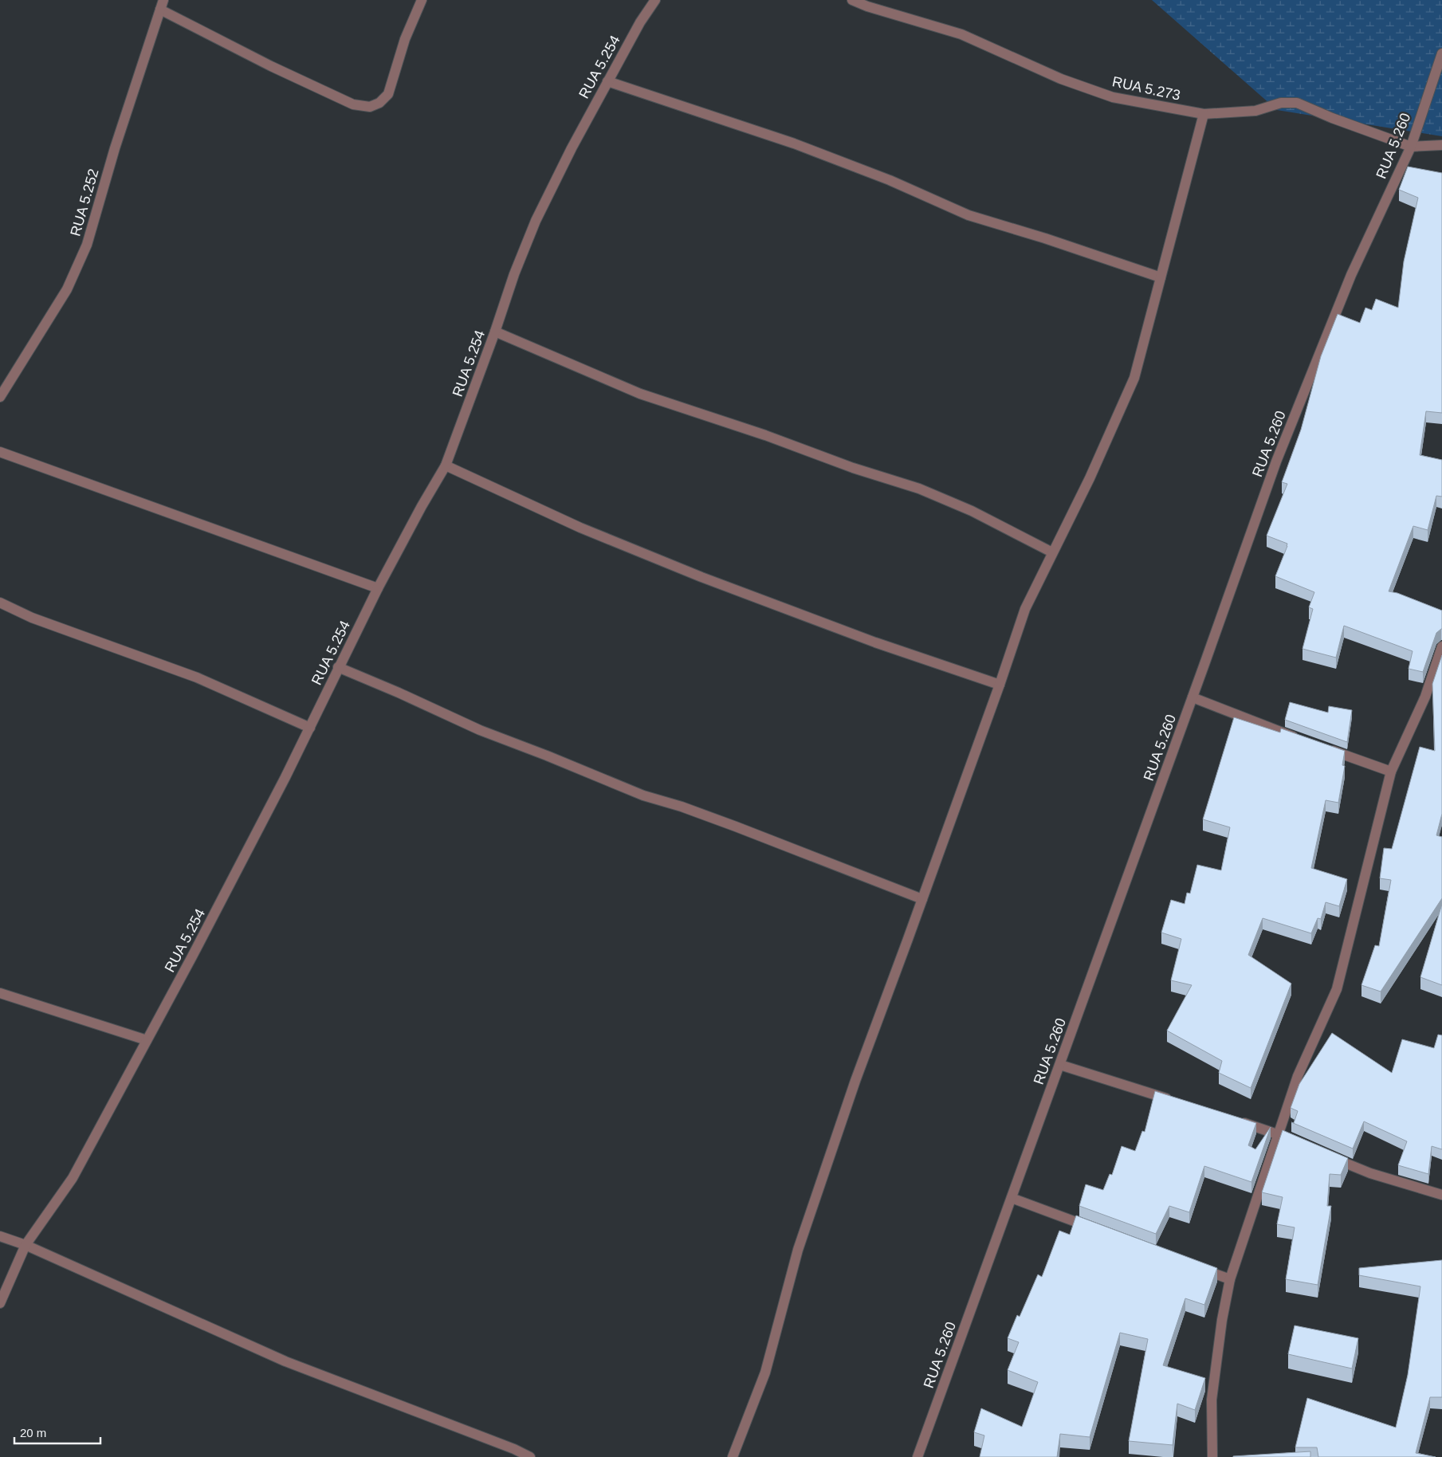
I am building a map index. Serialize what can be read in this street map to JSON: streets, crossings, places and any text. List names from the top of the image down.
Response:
{
  "streets": {
    "street": [
      "RUA 5.254",
      "RUA 5.273",
      "RUA 5.260",
      "RUA 5.252"
    ]
  },
  "crossings": [
    ["RUA 5.273", "RUA 5.260"]
  ],
  "scale_bar": "20 m"
}
